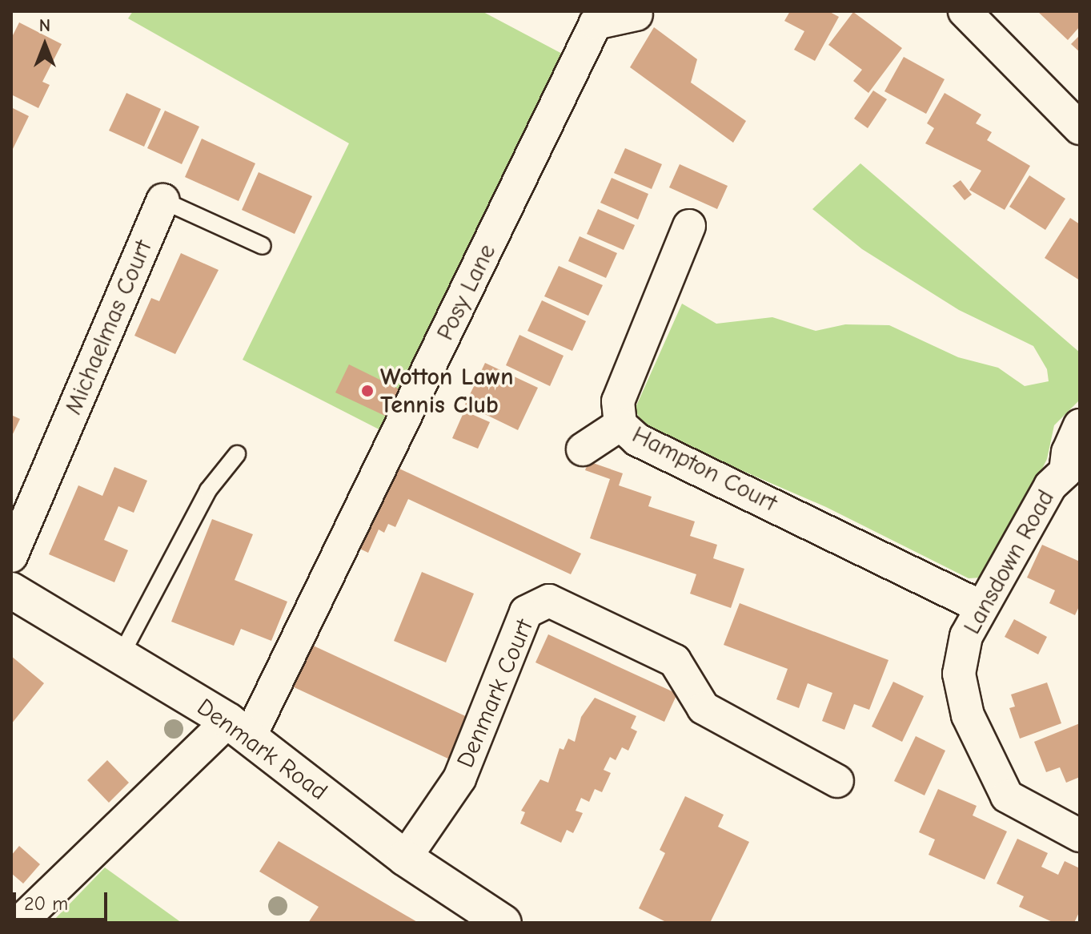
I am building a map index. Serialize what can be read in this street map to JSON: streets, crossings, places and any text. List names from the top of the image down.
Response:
{
  "streets": {
    "street": [
      "Posy Lane",
      "Michaelmas Court",
      "Hampton Court",
      "Lansdown Road",
      "Denmark Court",
      "Denmark Road"
    ]
  },
  "crossings": [
    ["Posy Lane", "Denmark Road"],
    ["Hampton Court", "Lansdown Road"],
    ["Denmark Court", "Denmark Road"]
  ],
  "places": ["Wotton Lawn Tennis Club"],
  "scale_bar": "20 m",
  "north": "top"
}
